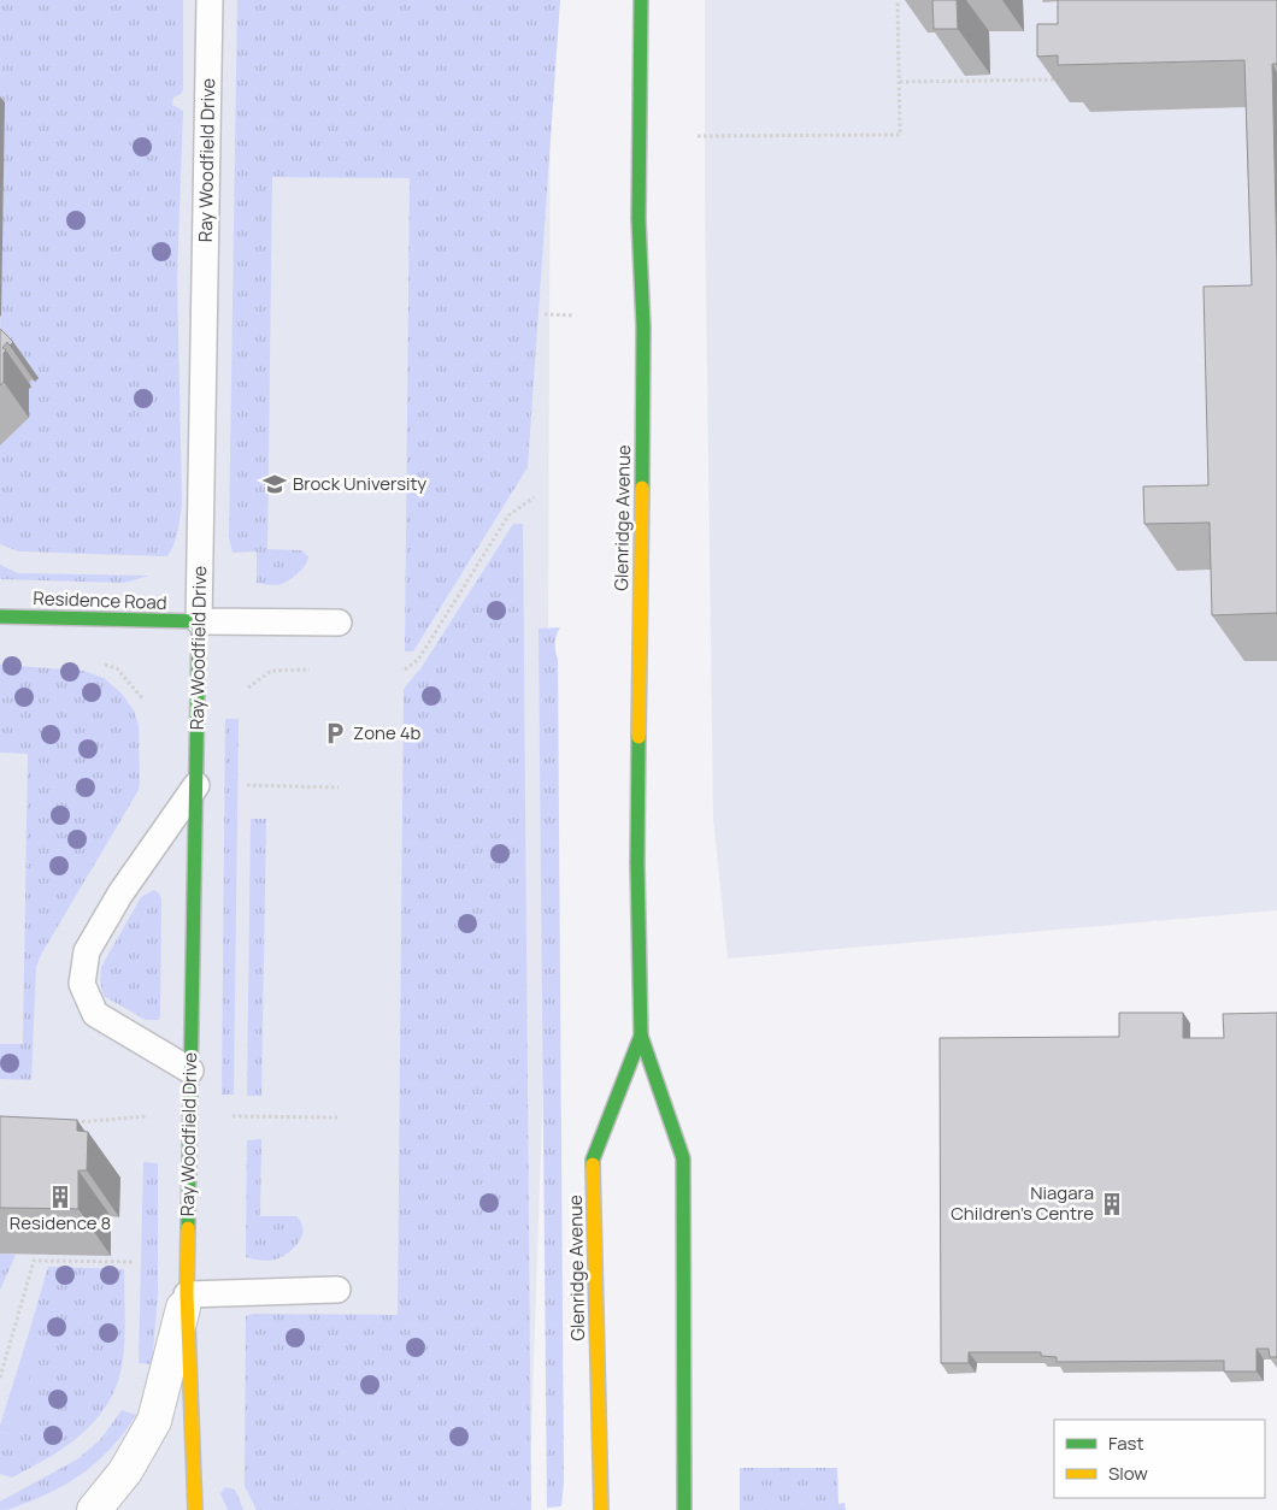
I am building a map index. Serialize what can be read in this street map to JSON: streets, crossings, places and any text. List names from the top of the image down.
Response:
{
  "streets": {
    "main road": ["Ray Woodfield Drive", "Glenridge Avenue", "Residence Road"]
  },
  "crossings": [
    ["Ray Woodfield Drive", "Residence Road"]
  ],
  "places": {
    "school or university": ["Brock University"],
    "parking": ["Zone 4b"],
    "building": ["Residence 8", "Niagara Children's Centre"]
  },
  "legend": ["Fast", "Slow"]
}
